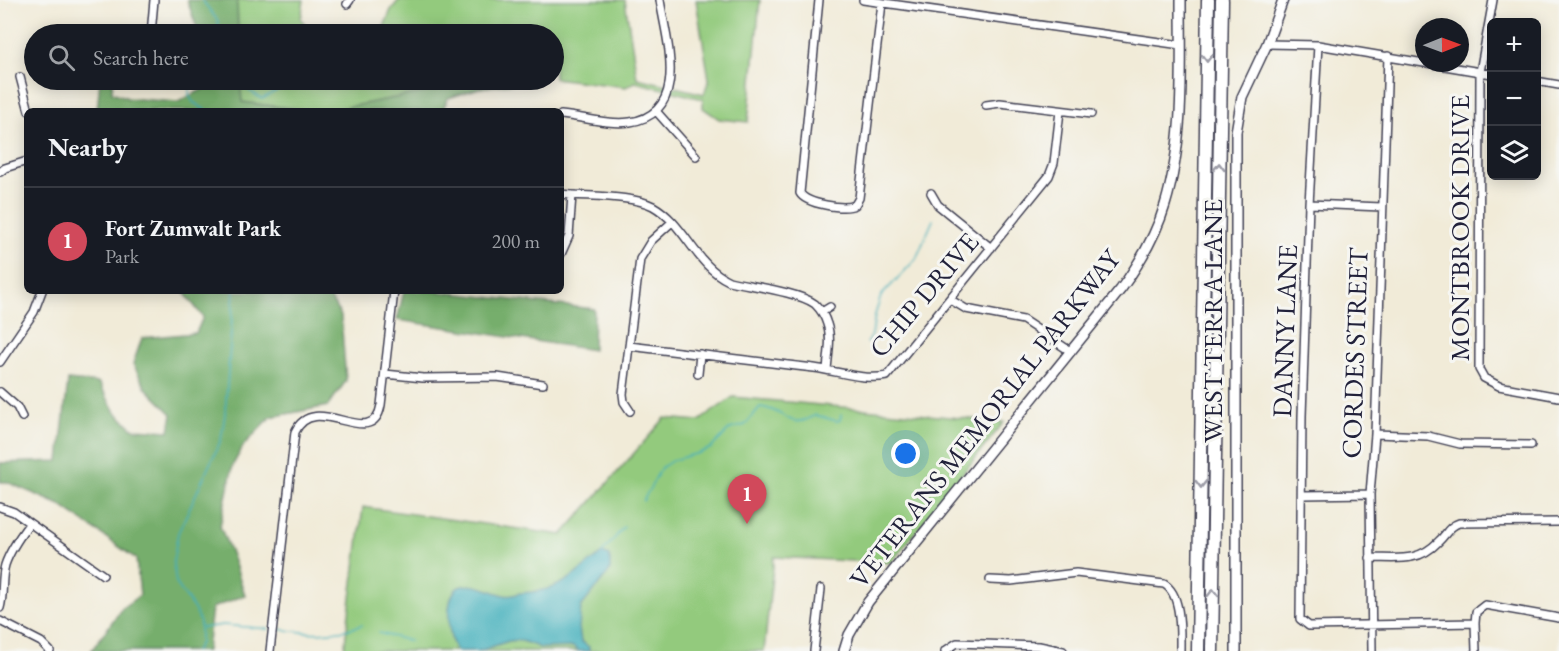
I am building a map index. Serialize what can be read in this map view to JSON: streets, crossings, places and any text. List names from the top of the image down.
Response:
{
  "streets": {
    "street": [
      "MONTBROOK DRIVE",
      "CHIP DRIVE",
      "WEST TERRA LANE",
      "DANNY LANE",
      "CORDES STREET",
      "VETERANS MEMORIAL PARKWAY"
    ]
  },
  "crossings": [
    ["DANNY LANE", "CORDES STREET"]
  ],
  "north": "right",
  "page": {
    "map_buttons": ["+", "−"],
    "search": "Search here",
    "heading": "Nearby",
    "list": [
      {
        "mark": "1",
        "name": "Fort Zumwalt Park",
        "note": "Park",
        "value": "200 m"
      }
    ],
    "pins": "1"
  }
}
